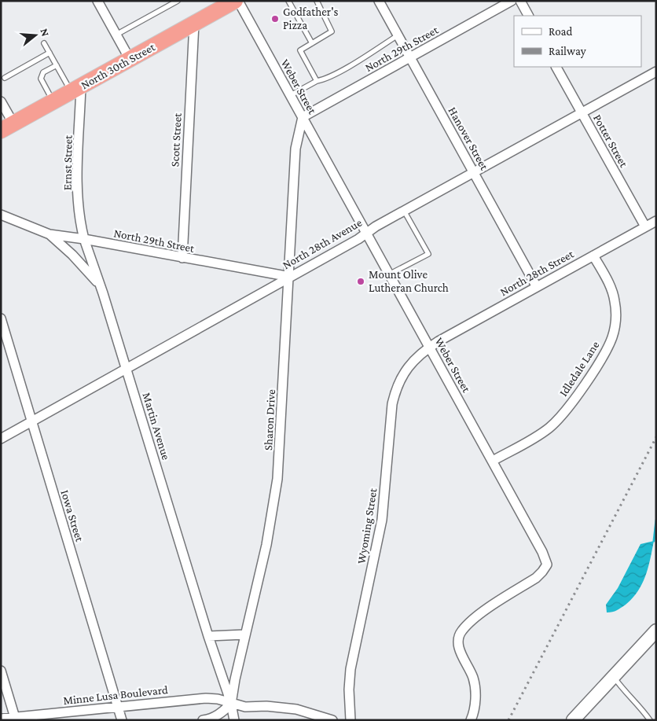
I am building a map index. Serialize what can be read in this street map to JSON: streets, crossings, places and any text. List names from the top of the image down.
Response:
{
  "streets": {
    "highway": ["North 30th Street"],
    "street": [
      "North 29th Street",
      "Weber Street",
      "Hanover Street",
      "Scott Street",
      "Potter Street",
      "Ernst Street",
      "North 28th Avenue",
      "North 28th Street",
      "Idledale Lane",
      "Sharon Drive",
      "Martin Avenue",
      "Iowa Street",
      "Wyoming Street",
      "Minne Lusa Boulevard"
    ]
  },
  "crossings": [
    ["North 29th Street", "Weber Street"],
    ["North 29th Street", "Hanover Street"],
    ["North 29th Street", "Scott Street"],
    ["North 29th Street", "Ernst Street"],
    ["North 29th Street", "North 28th Avenue"],
    ["North 29th Street", "Sharon Drive"],
    ["North 29th Street", "Martin Avenue"],
    ["North 30th Street", "Weber Street"],
    ["North 30th Street", "Scott Street"],
    ["North 30th Street", "Ernst Street"],
    ["Weber Street", "North 28th Avenue"],
    ["Weber Street", "North 28th Street"],
    ["Weber Street", "Idledale Lane"],
    ["Weber Street", "Sharon Drive"],
    ["Weber Street", "Wyoming Street"],
    ["Hanover Street", "North 28th Avenue"],
    ["Hanover Street", "North 28th Street"],
    ["Potter Street", "North 28th Avenue"],
    ["Potter Street", "North 28th Street"],
    ["Ernst Street", "Martin Avenue"],
    ["North 28th Avenue", "Sharon Drive"],
    ["North 28th Avenue", "Martin Avenue"],
    ["North 28th Avenue", "Iowa Street"],
    ["North 28th Street", "Idledale Lane"],
    ["North 28th Street", "Wyoming Street"],
    ["Sharon Drive", "Martin Avenue"],
    ["Sharon Drive", "Minne Lusa Boulevard"],
    ["Martin Avenue", "Minne Lusa Boulevard"],
    ["Iowa Street", "Minne Lusa Boulevard"]
  ],
  "places": ["Godfather's Pizza", "Mount Olive Lutheran Church"],
  "legend": ["Road", "Railway"],
  "north": "right"
}
